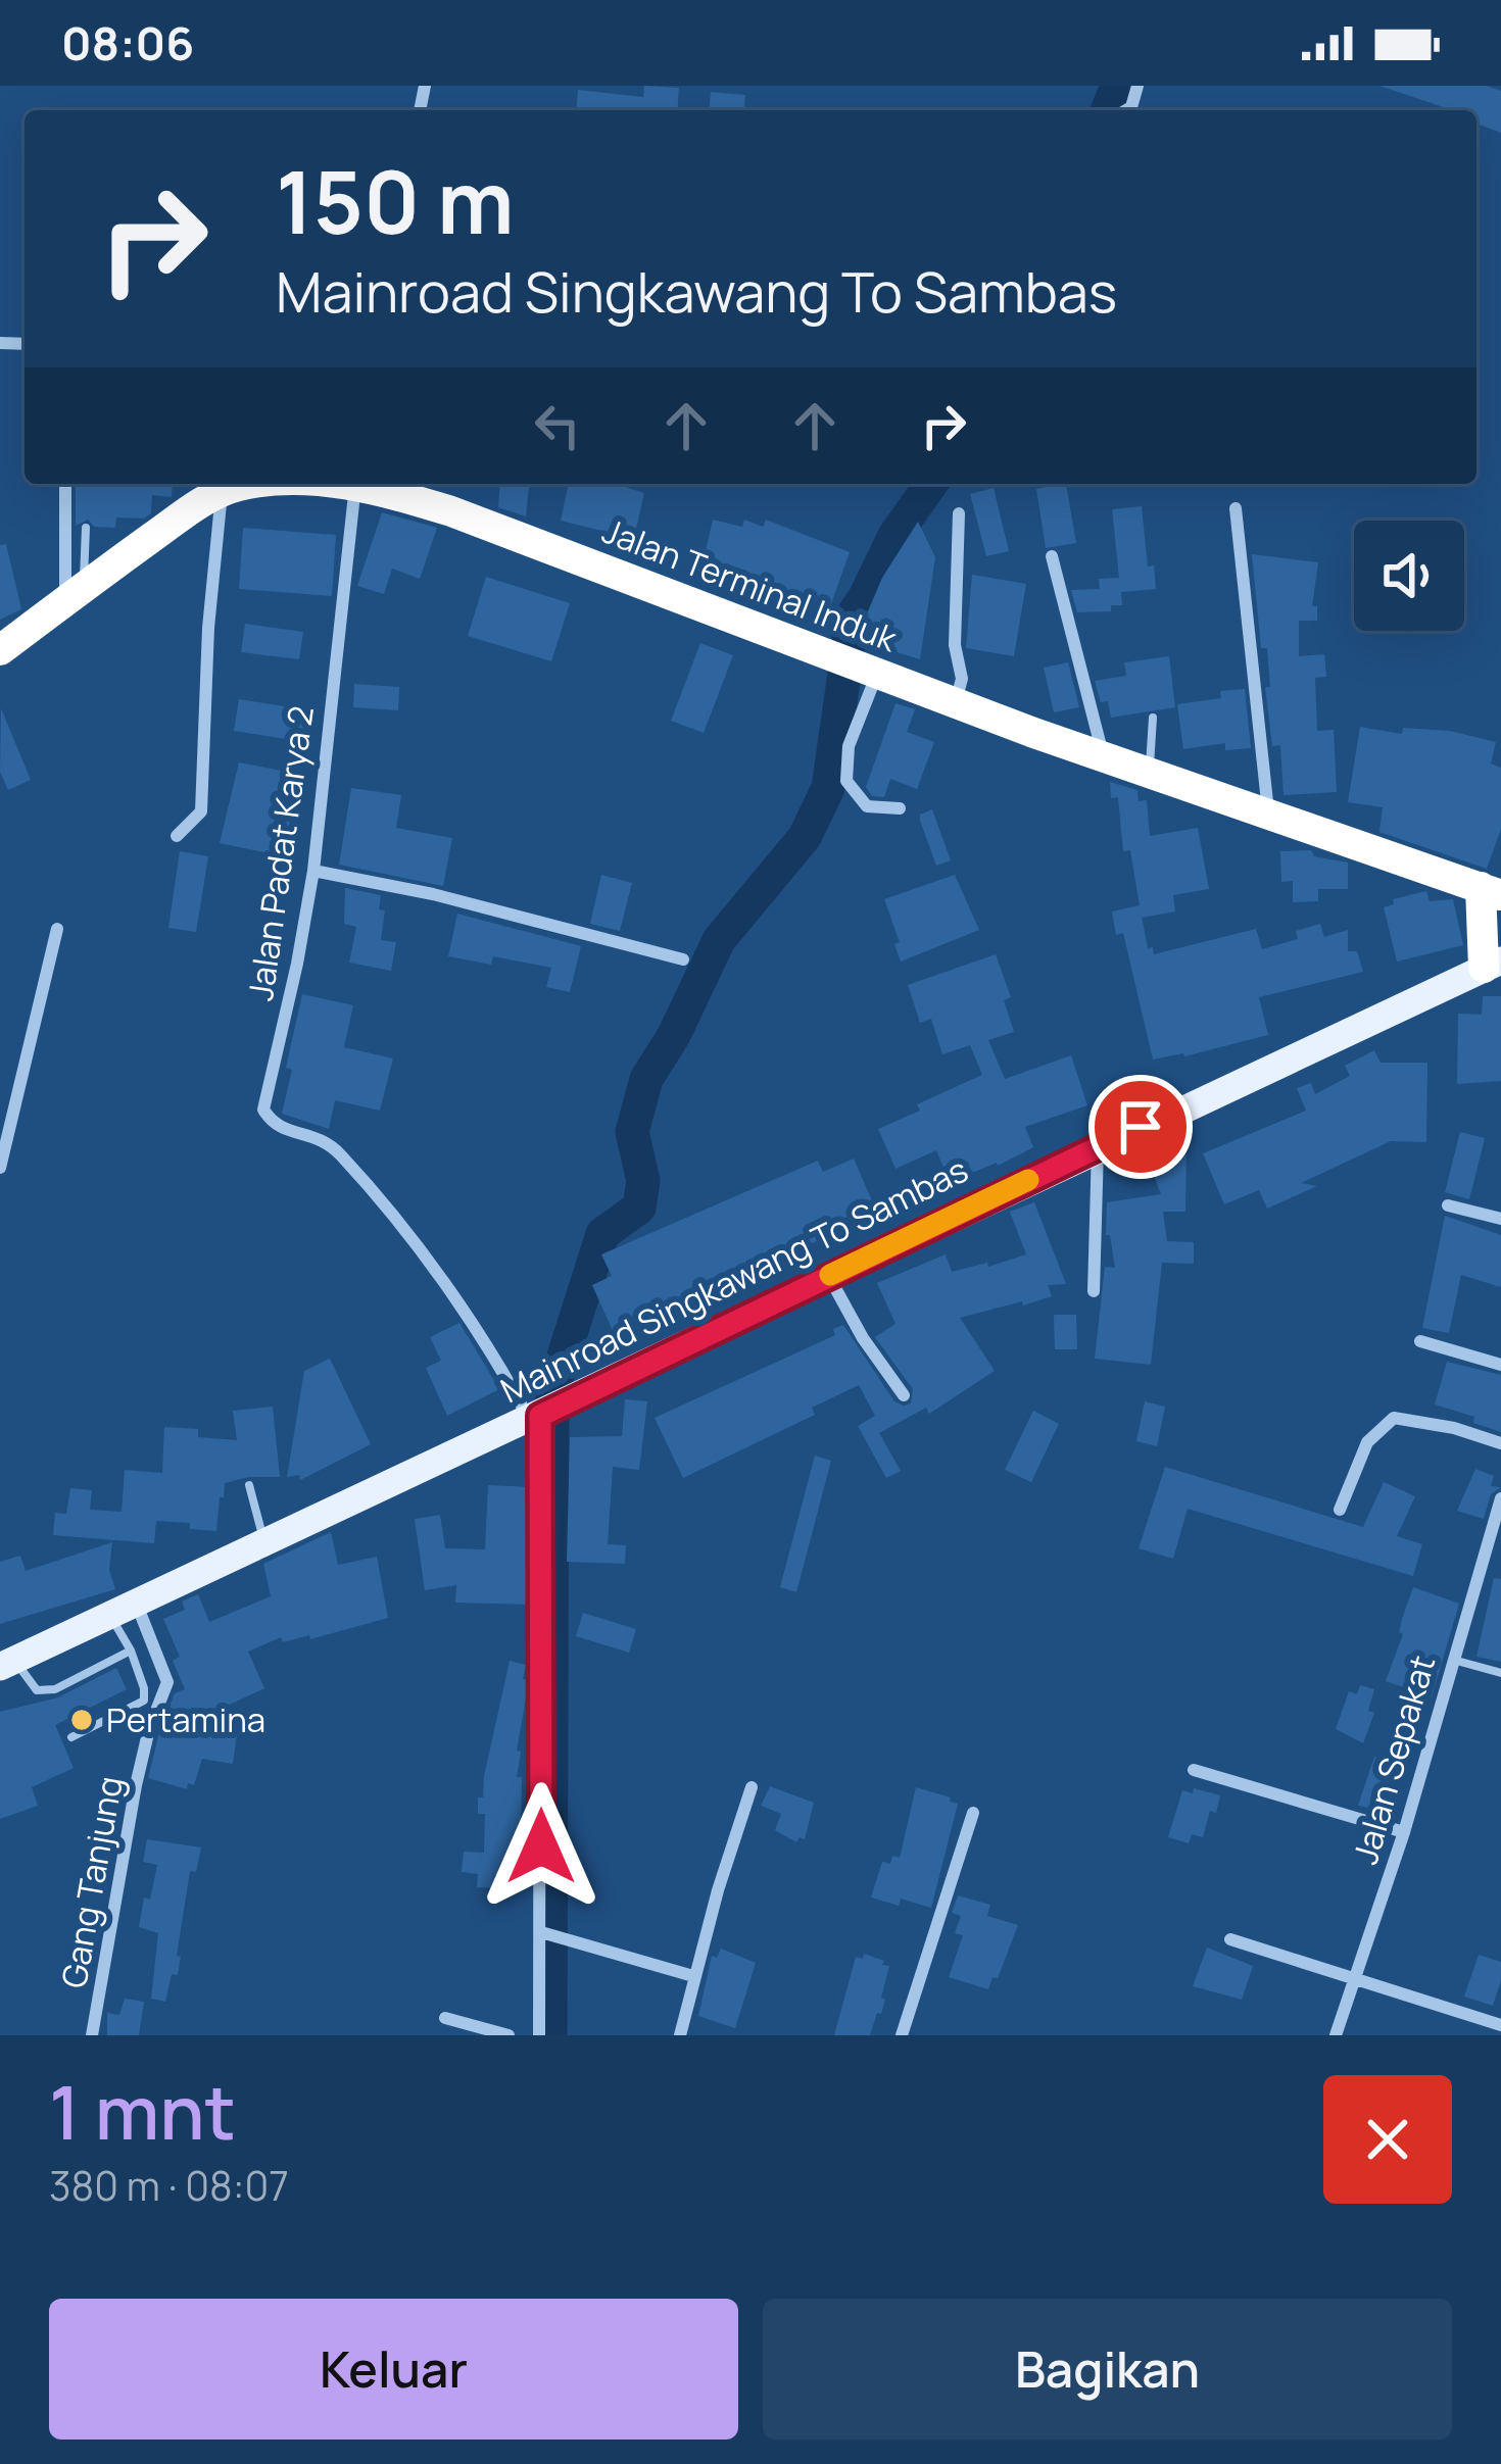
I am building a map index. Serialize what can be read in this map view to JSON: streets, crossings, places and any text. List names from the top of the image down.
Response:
{
  "streets": {
    "highway": ["Jalan Terminal Induk"],
    "main road": ["Mainroad Singkawang To Sambas"],
    "street": ["Jalan Padat Karya 2", "Jalan Sepakat", "Gang Tanjung"]
  },
  "crossings": [
    ["Jalan Padat Karya 2", "Mainroad Singkawang To Sambas"],
    ["Mainroad Singkawang To Sambas", "Gang Tanjung"]
  ],
  "places": ["Pertamina"],
  "page": {
    "status": "08:06",
    "turn": ["150 m", "Mainroad Singkawang To Sambas"],
    "heading": ["1 mnt", "380 m · 08:07"],
    "buttons": ["Keluar", "Bagikan"]
  }
}
